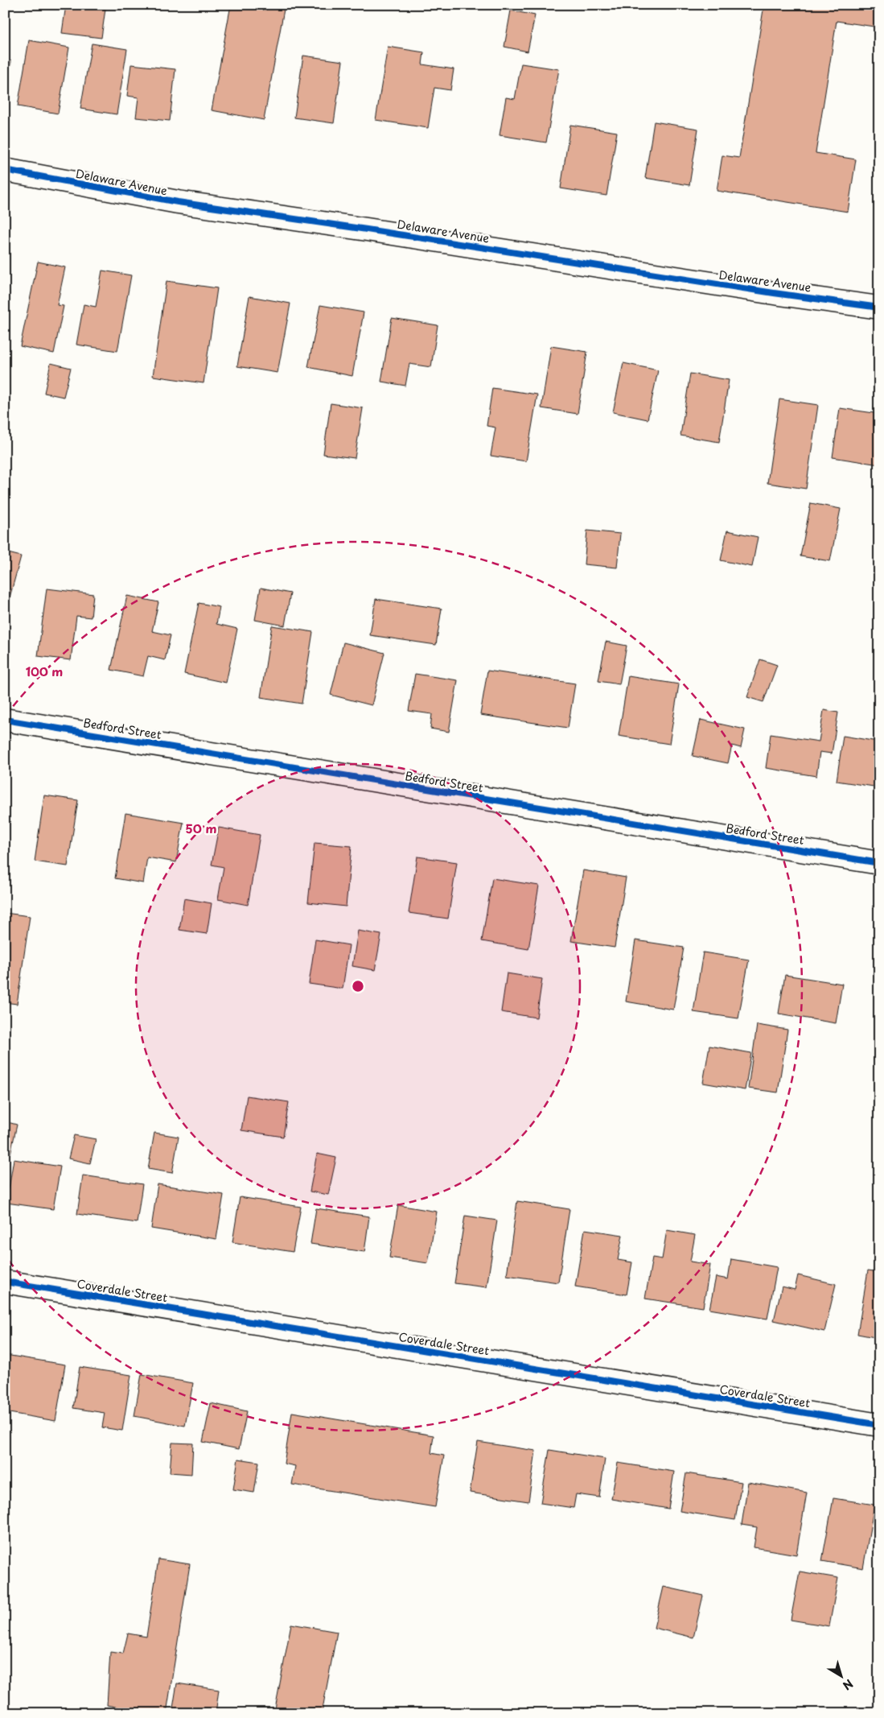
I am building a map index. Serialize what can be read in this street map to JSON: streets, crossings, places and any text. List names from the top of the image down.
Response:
{
  "streets": {
    "street": ["Delaware Avenue", "Bedford Street", "Coverdale Street"]
  },
  "north": "bottom right",
  "rings": ["100 m", "50 m"]
}
